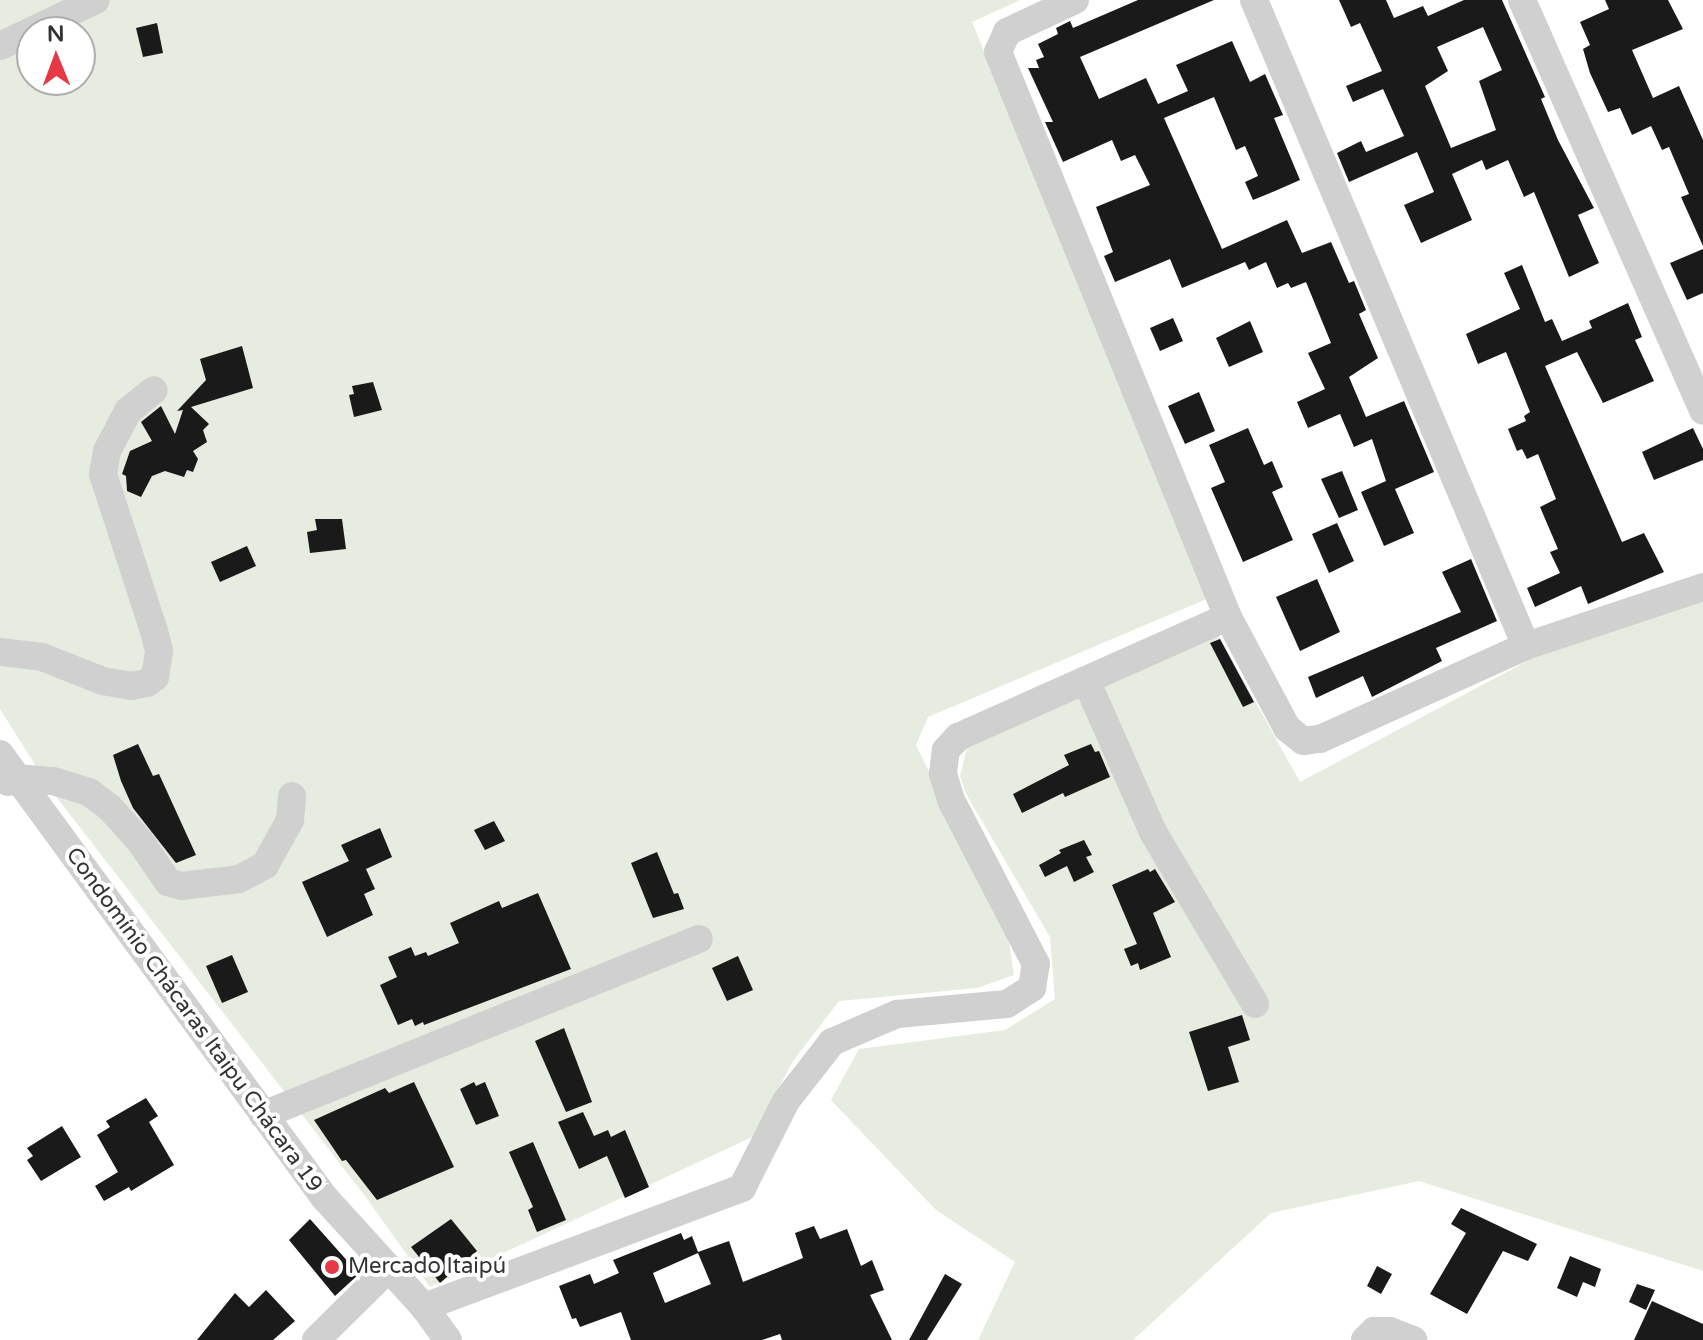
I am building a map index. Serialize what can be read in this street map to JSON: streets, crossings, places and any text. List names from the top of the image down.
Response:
{
  "streets": {
    "street": ["Condomínio Chácaras Itaipu Chácara 19"]
  },
  "places": ["Mercado Itaipú"],
  "north": "top"
}
